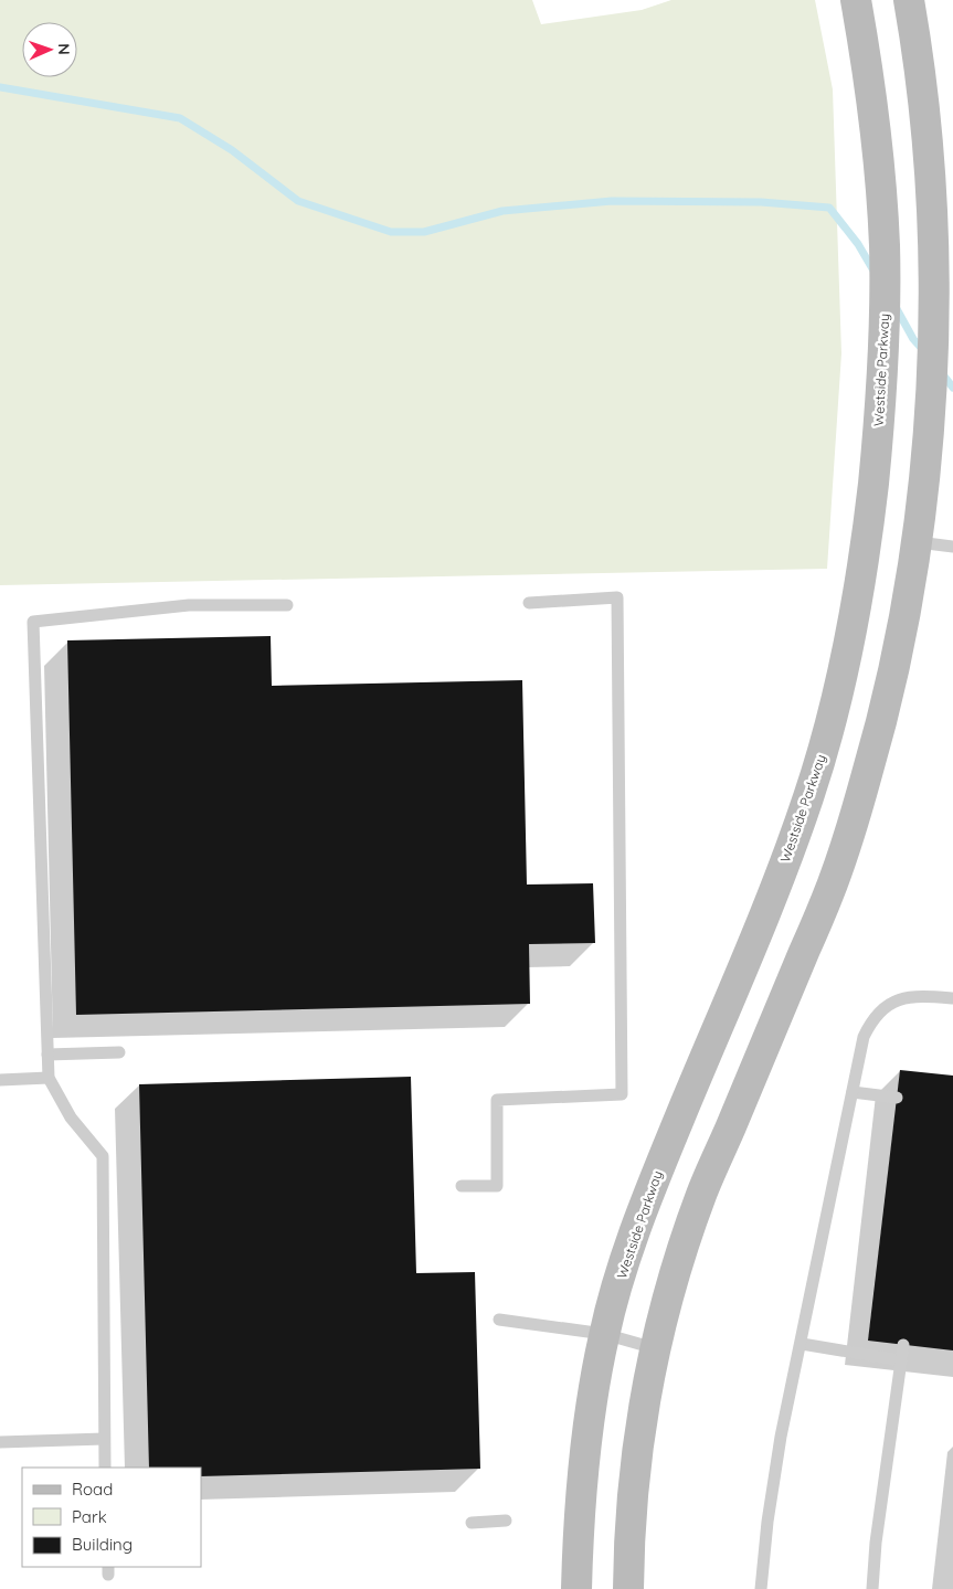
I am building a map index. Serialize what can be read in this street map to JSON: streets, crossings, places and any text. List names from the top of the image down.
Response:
{
  "streets": {
    "main road": ["Westside Parkway"]
  },
  "legend": ["Road", "Park", "Building"],
  "north": "right"
}
